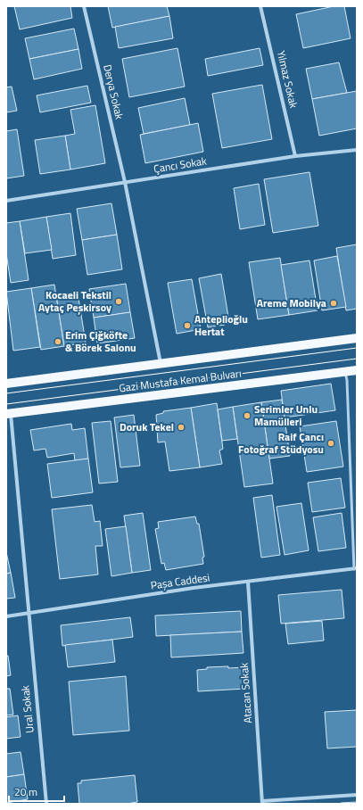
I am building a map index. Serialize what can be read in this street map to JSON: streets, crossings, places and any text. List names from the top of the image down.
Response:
{
  "streets": {
    "main road": ["Gazi Mustafa Kemal Bulvarı"],
    "street": [
      "Yılmaz Sokak",
      "Derya Sokak",
      "Çancı Sokak",
      "Paşa Caddesi",
      "Atacan Sokak",
      "Ural Sokak"
    ]
  },
  "crossings": [
    ["Yılmaz Sokak", "Çancı Sokak"],
    ["Derya Sokak", "Çancı Sokak"],
    ["Derya Sokak", "Gazi Mustafa Kemal Bulvarı"],
    ["Gazi Mustafa Kemal Bulvarı", "Ural Sokak"],
    ["Paşa Caddesi", "Atacan Sokak"],
    ["Paşa Caddesi", "Ural Sokak"]
  ],
  "places": [
    "Kocaeli Tekstil Aytaç Peşkirsoy",
    "Areme Mobilya",
    "Anteplioğlu Hertat",
    "Erim Çiğköfte & Börek Salonu",
    "Serimler Unlu Mamülleri",
    "Doruk Tekel",
    "Raif Çancı Fotoğraf Stüdyosu"
  ],
  "scale_bar": "20 m"
}
